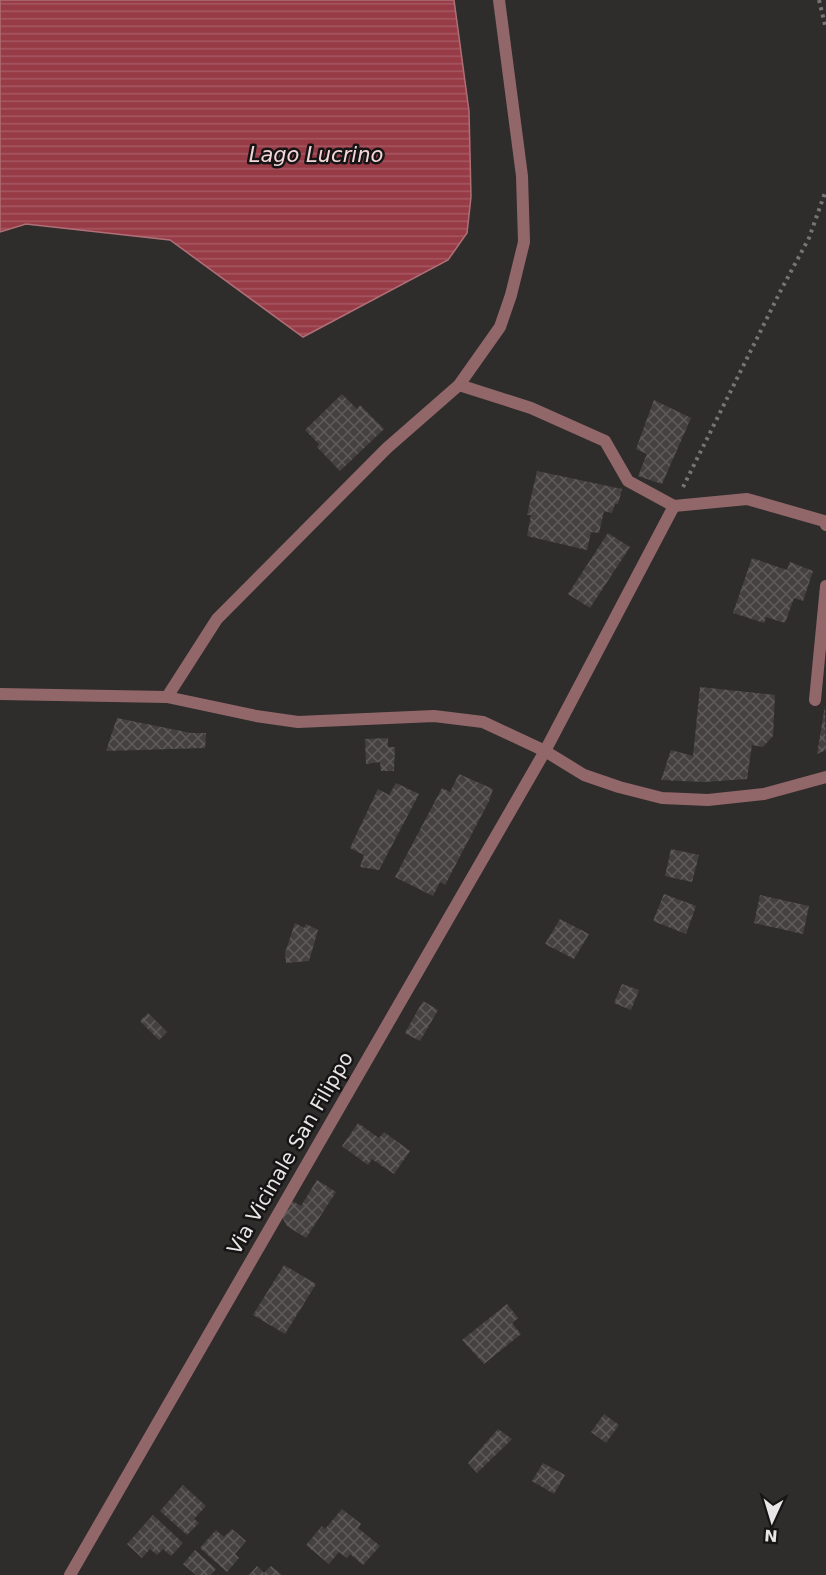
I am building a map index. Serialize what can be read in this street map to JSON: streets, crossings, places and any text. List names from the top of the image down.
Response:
{
  "streets": {
    "street": ["Via Vicinale San Filippo"]
  },
  "water": ["Lago Lucrino"],
  "north": "bottom"
}
